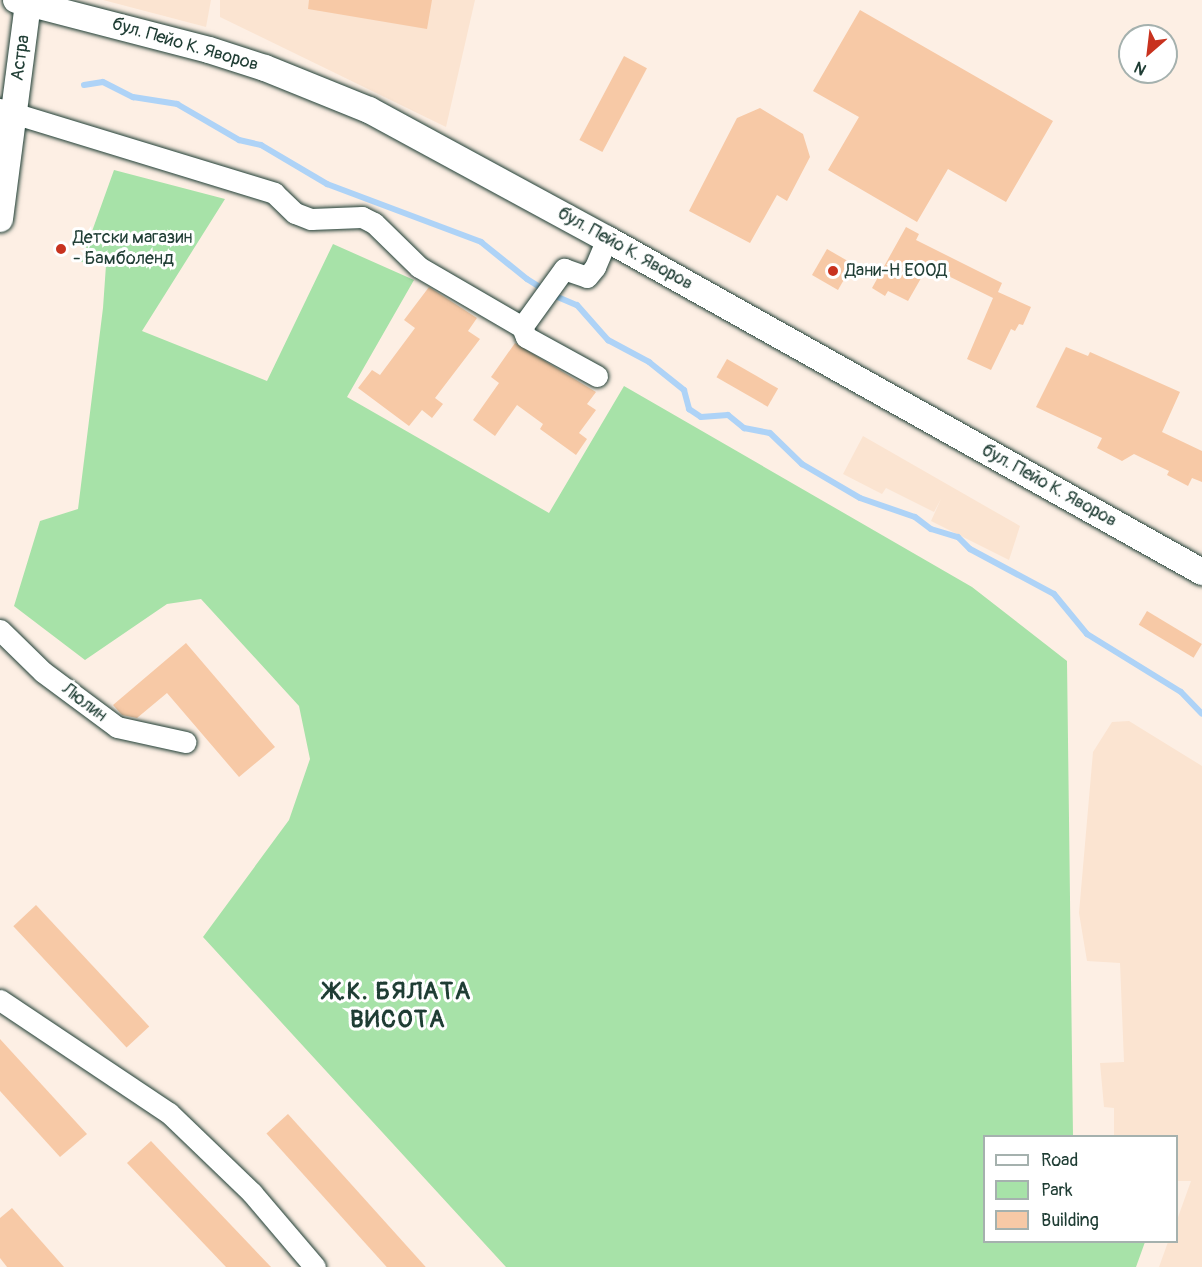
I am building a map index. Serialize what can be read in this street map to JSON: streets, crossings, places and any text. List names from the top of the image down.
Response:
{
  "streets": {
    "street": ["бул. Пейо К. Яворов", "Астра", "Люлин"]
  },
  "crossings": [
    ["бул. Пейо К. Яворов", "Астра"]
  ],
  "districts": ["Ж.К. БЯЛАТА ВИСОТА"],
  "places": ["Детски магазин - Бамболенд", "Дани-Н ЕООД"],
  "legend": ["Road", "Park", "Building"],
  "north": "bottom left"
}
